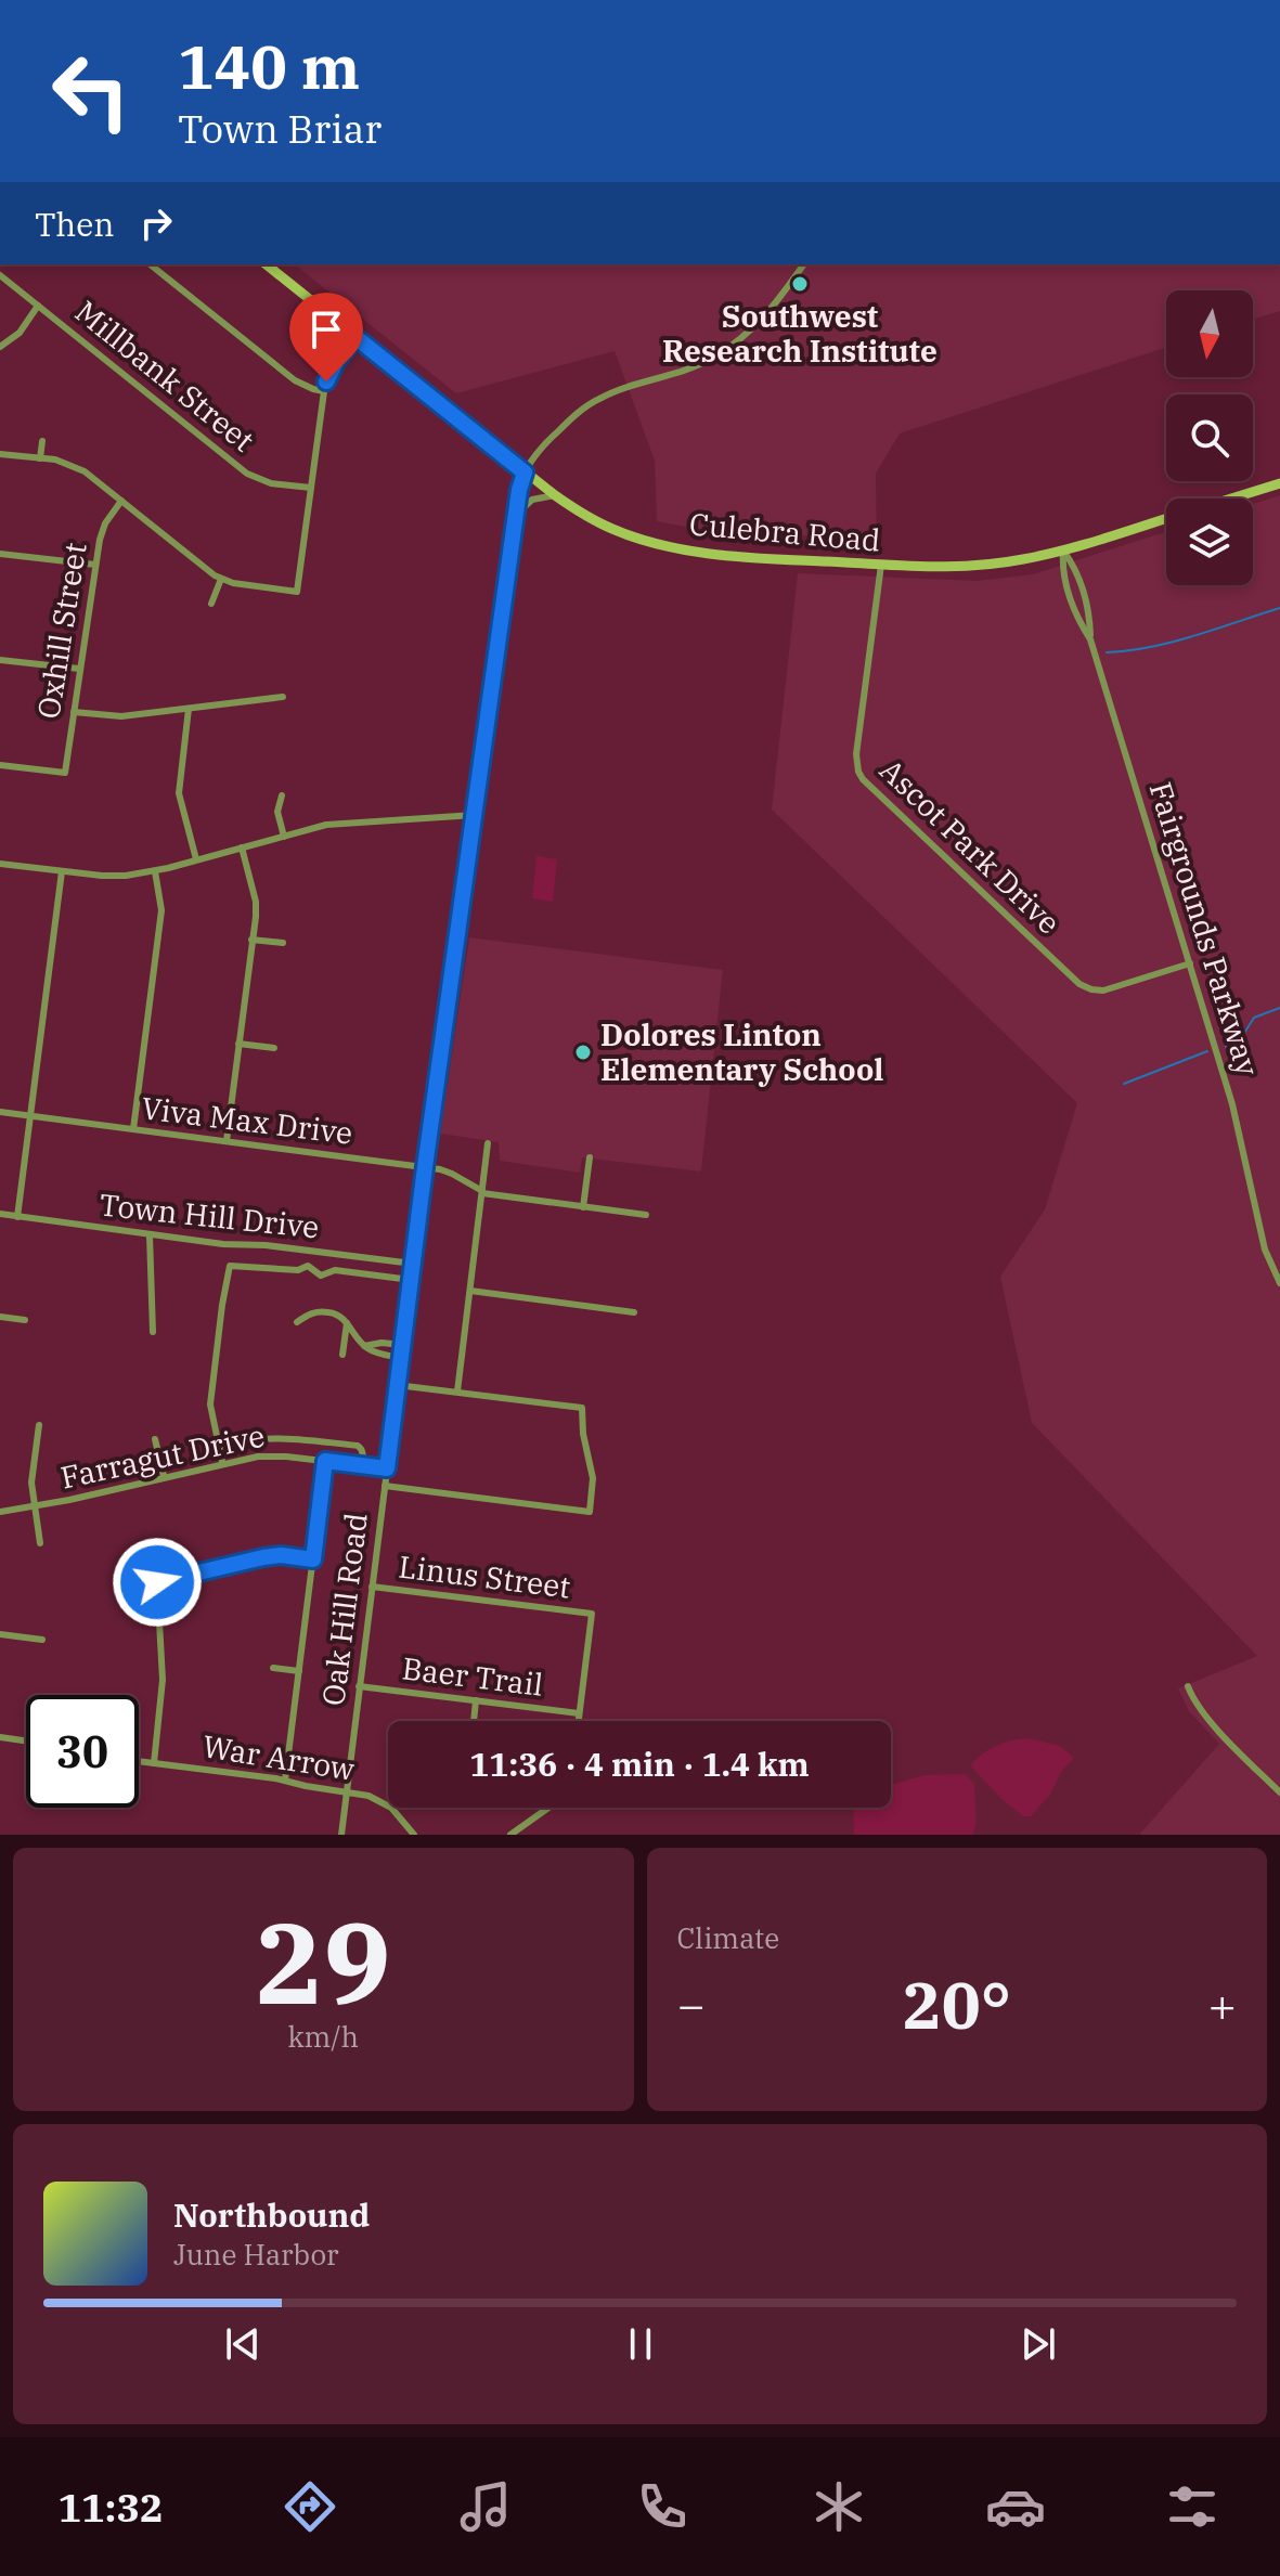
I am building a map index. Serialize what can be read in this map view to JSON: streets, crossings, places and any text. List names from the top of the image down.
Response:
{
  "streets": {
    "main road": ["Culebra Road"],
    "street": [
      "Millbank Street",
      "Oxhill Street",
      "Ascot Park Drive",
      "Fairgrounds Parkway",
      "Viva Max Drive",
      "Town Hill Drive",
      "Farragut Drive",
      "Linus Street",
      "Oak Hill Road",
      "Baer Trail",
      "War Arrow"
    ]
  },
  "crossings": [
    ["Culebra Road", "Ascot Park Drive"],
    ["Culebra Road", "Fairgrounds Parkway"],
    ["Culebra Road", "Oak Hill Road"],
    ["Ascot Park Drive", "Fairgrounds Parkway"],
    ["Viva Max Drive", "Oak Hill Road"],
    ["Town Hill Drive", "Oak Hill Road"],
    ["Farragut Drive", "Oak Hill Road"],
    ["Linus Street", "Oak Hill Road"],
    ["Linus Street", "Baer Trail"],
    ["Oak Hill Road", "Baer Trail"],
    ["Oak Hill Road", "War Arrow"]
  ],
  "places": ["Southwest Research Institute", "Dolores Linton Elementary School"],
  "north": "bottom",
  "page": {
    "turn": ["140 m", "Town Briar"],
    "then": "Then",
    "limit": "30",
    "trip": "11:36 · 4 min · 1.4 km",
    "tile": [
      ["29", "km/h"],
      "Climate"
    ],
    "heat": ["−", "20°", "+"],
    "song": ["Northbound", "June Harbor"],
    "tabs": "11:32"
  }
}
